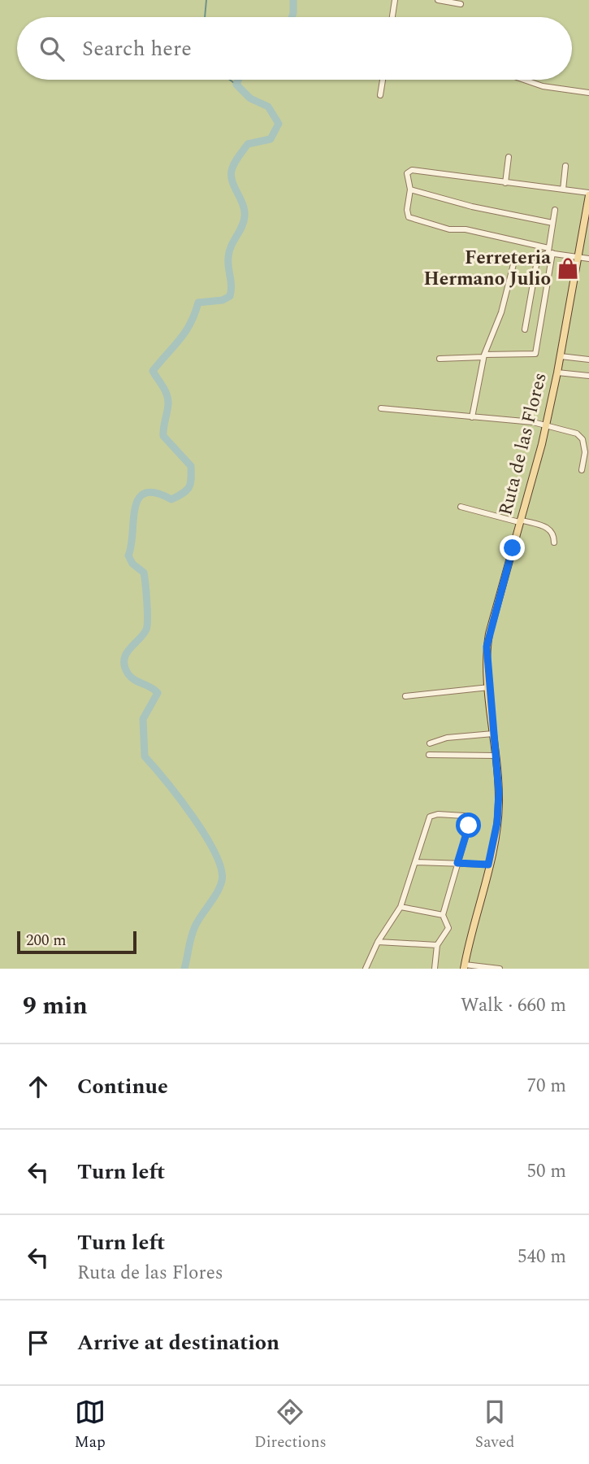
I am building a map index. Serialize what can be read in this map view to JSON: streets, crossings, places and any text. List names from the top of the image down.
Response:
{
  "streets": {
    "main road": ["Ruta de las Flores"]
  },
  "places": {
    "shop": ["Ferreteria Hermano Julio"]
  },
  "scale_bar": "200 m",
  "page": {
    "search": "Search here",
    "scale": "200 m",
    "heading": ["9 min", "Walk · 660 m"],
    "list": [
      ["Continue", "70 m"],
      ["Turn left", "50 m"],
      ["Turn left", "Ruta de las Flores", "540 m"],
      "Arrive at destination"
    ],
    "nav": ["Map", "Directions", "Saved"]
  }
}
